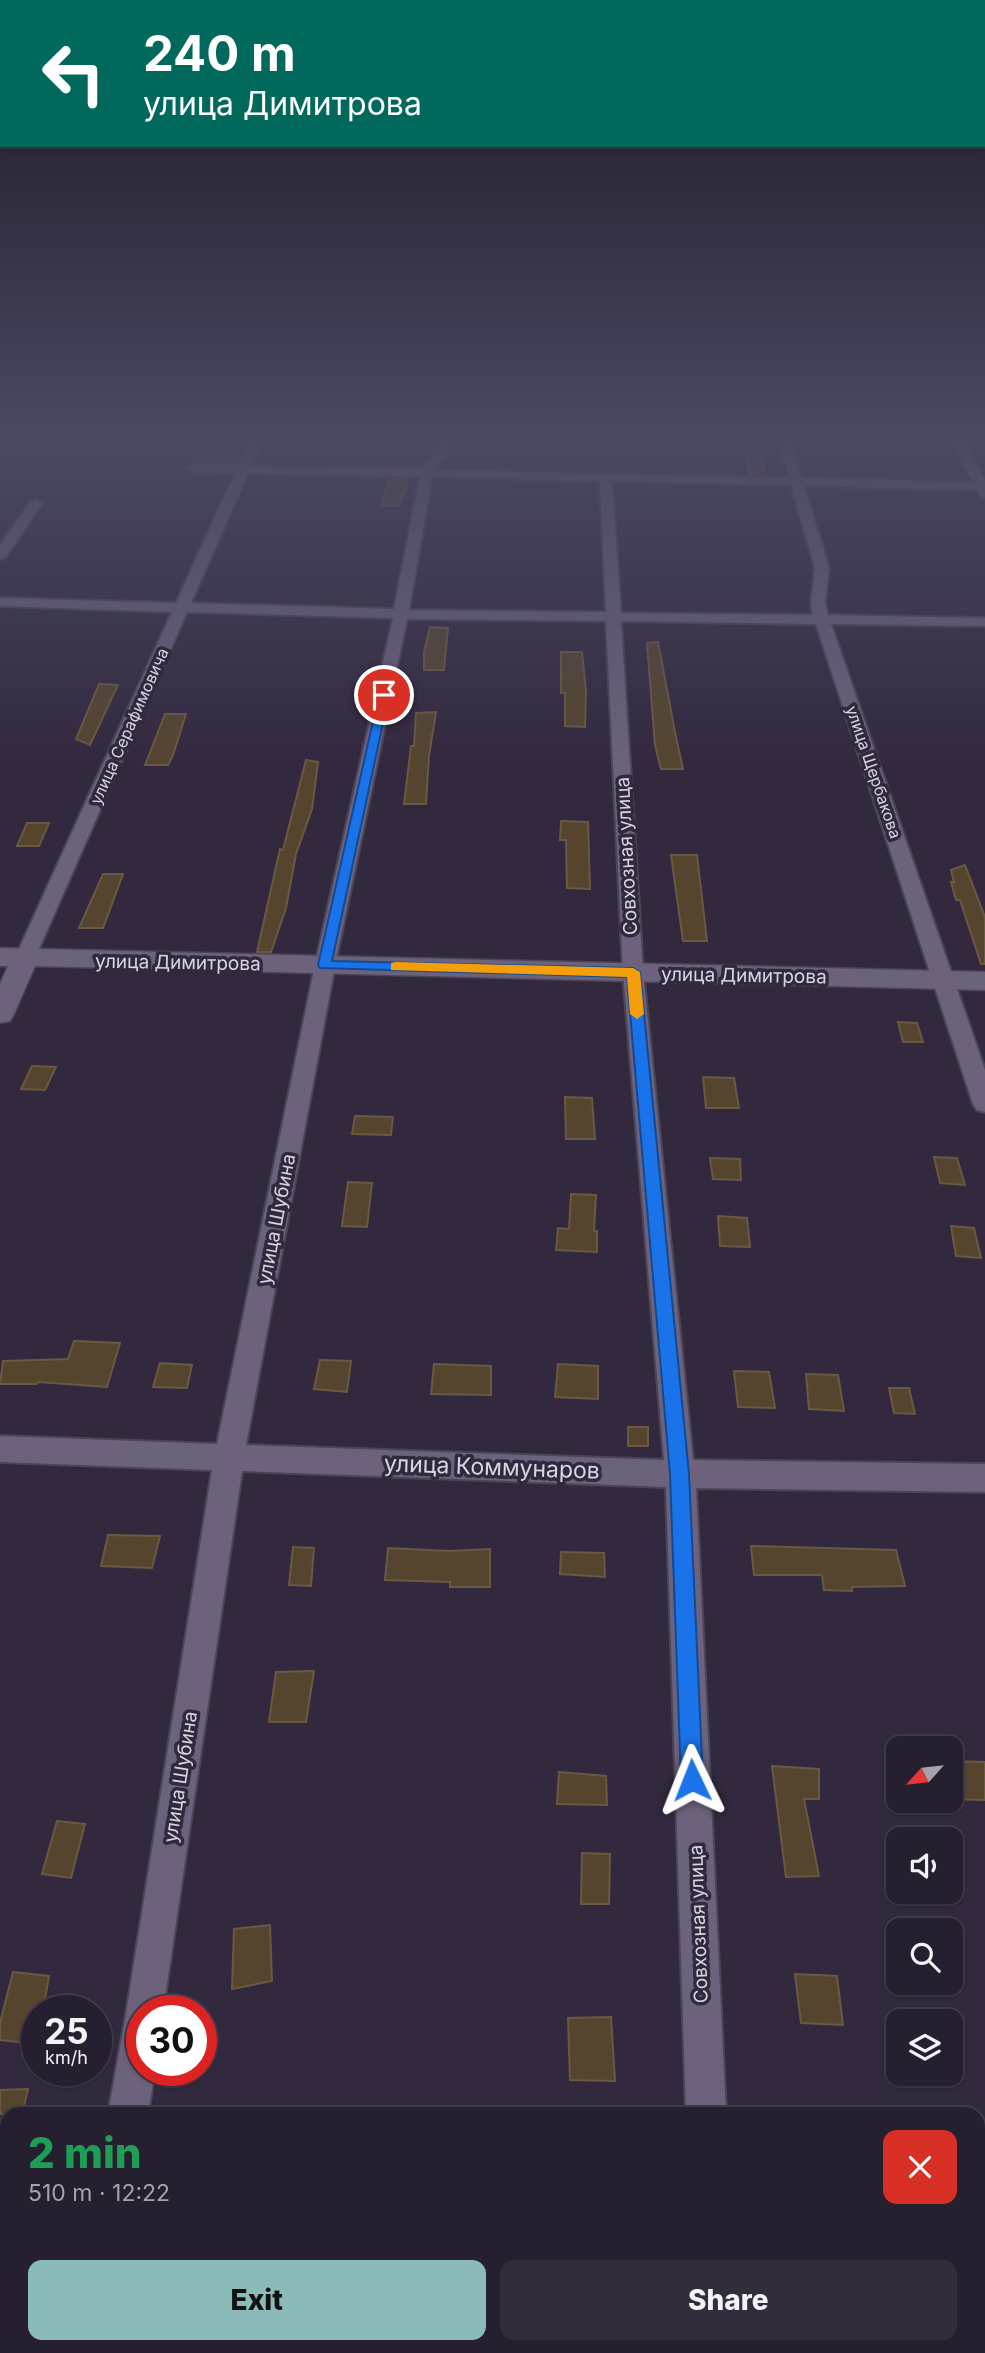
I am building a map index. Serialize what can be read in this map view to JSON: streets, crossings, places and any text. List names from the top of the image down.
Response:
{
  "streets": {
    "street": [
      "улица Серафимовича",
      "улица Щербакова",
      "Совхозная улица",
      "улица Димитрова",
      "улица Шубина",
      "улица Коммунаров"
    ]
  },
  "crossings": [
    ["улица Серафимовича", "улица Димитрова"],
    ["улица Щербакова", "улица Димитрова"],
    ["Совхозная улица", "улица Димитрова"],
    ["Совхозная улица", "улица Коммунаров"],
    ["улица Димитрова", "улица Шубина"],
    ["улица Шубина", "улица Коммунаров"]
  ],
  "north": "bottom left",
  "page": {
    "turn": ["240 m", "улица Димитрова"],
    "speed": "25 km/h",
    "limit": "30",
    "heading": ["2 min", "510 m · 12:22"],
    "buttons": ["Exit", "Share"]
  }
}
